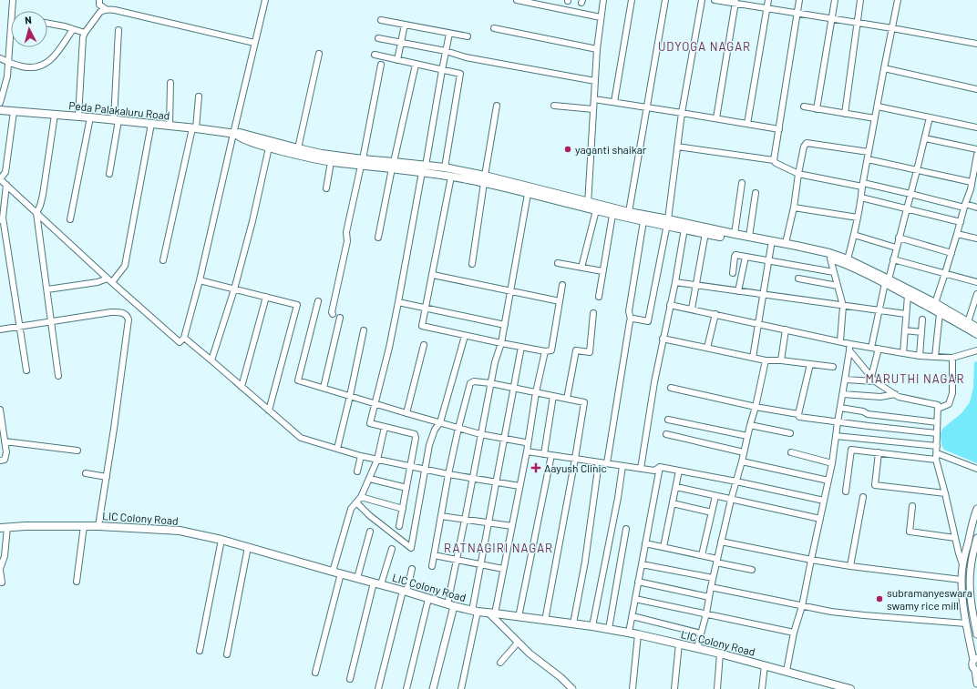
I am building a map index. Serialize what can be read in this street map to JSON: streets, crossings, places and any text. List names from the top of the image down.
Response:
{
  "streets": {
    "main road": ["Peda Palakaluru Road", "LIC Colony Road"]
  },
  "districts": ["UDYOGA NAGAR", "MARUTHI NAGAR", "RATNAGIRI NAGAR"],
  "places": {
    "other": ["yaganti shaikar", "subramanyeswara swamy rice mill"],
    "health": ["Aayush Clinic"]
  },
  "north": "top"
}
